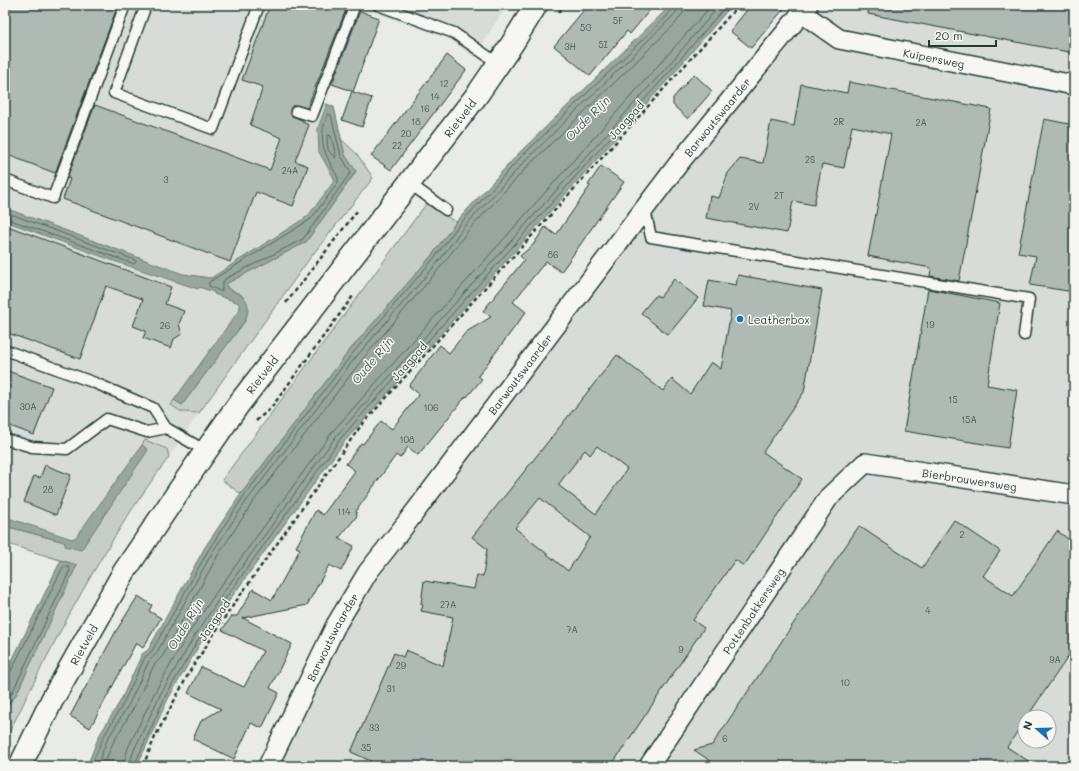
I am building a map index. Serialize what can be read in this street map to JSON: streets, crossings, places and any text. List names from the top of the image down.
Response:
{
  "streets": {
    "main road": ["Rietveld"],
    "street": [
      "Kuipersweg",
      "Barwoutswaarder",
      "Bierbrouwersweg",
      "Pottenbakkersweg"
    ],
    "path": ["Jaagpad"]
  },
  "crossings": [
    ["Kuipersweg", "Barwoutswaarder"],
    ["Bierbrouwersweg", "Pottenbakkersweg"]
  ],
  "water": ["Oude Rijn"],
  "places": ["Leatherbox"],
  "house_numbers": [
    "5F",
    "5G",
    "5I",
    "3H",
    "12",
    "14",
    "16",
    "18",
    "2R",
    "2A",
    "20",
    "22",
    "2S",
    "24A",
    "3",
    "2T",
    "2V",
    "86",
    "19",
    "26",
    "15",
    "30A",
    "106",
    "15A",
    "108",
    "28",
    "114",
    "2",
    "27A",
    "4",
    "7A",
    "9",
    "9A",
    "29",
    "10",
    "31",
    "33",
    "6",
    "35"
  ],
  "scale_bar": "20 m",
  "north": "left"
}
